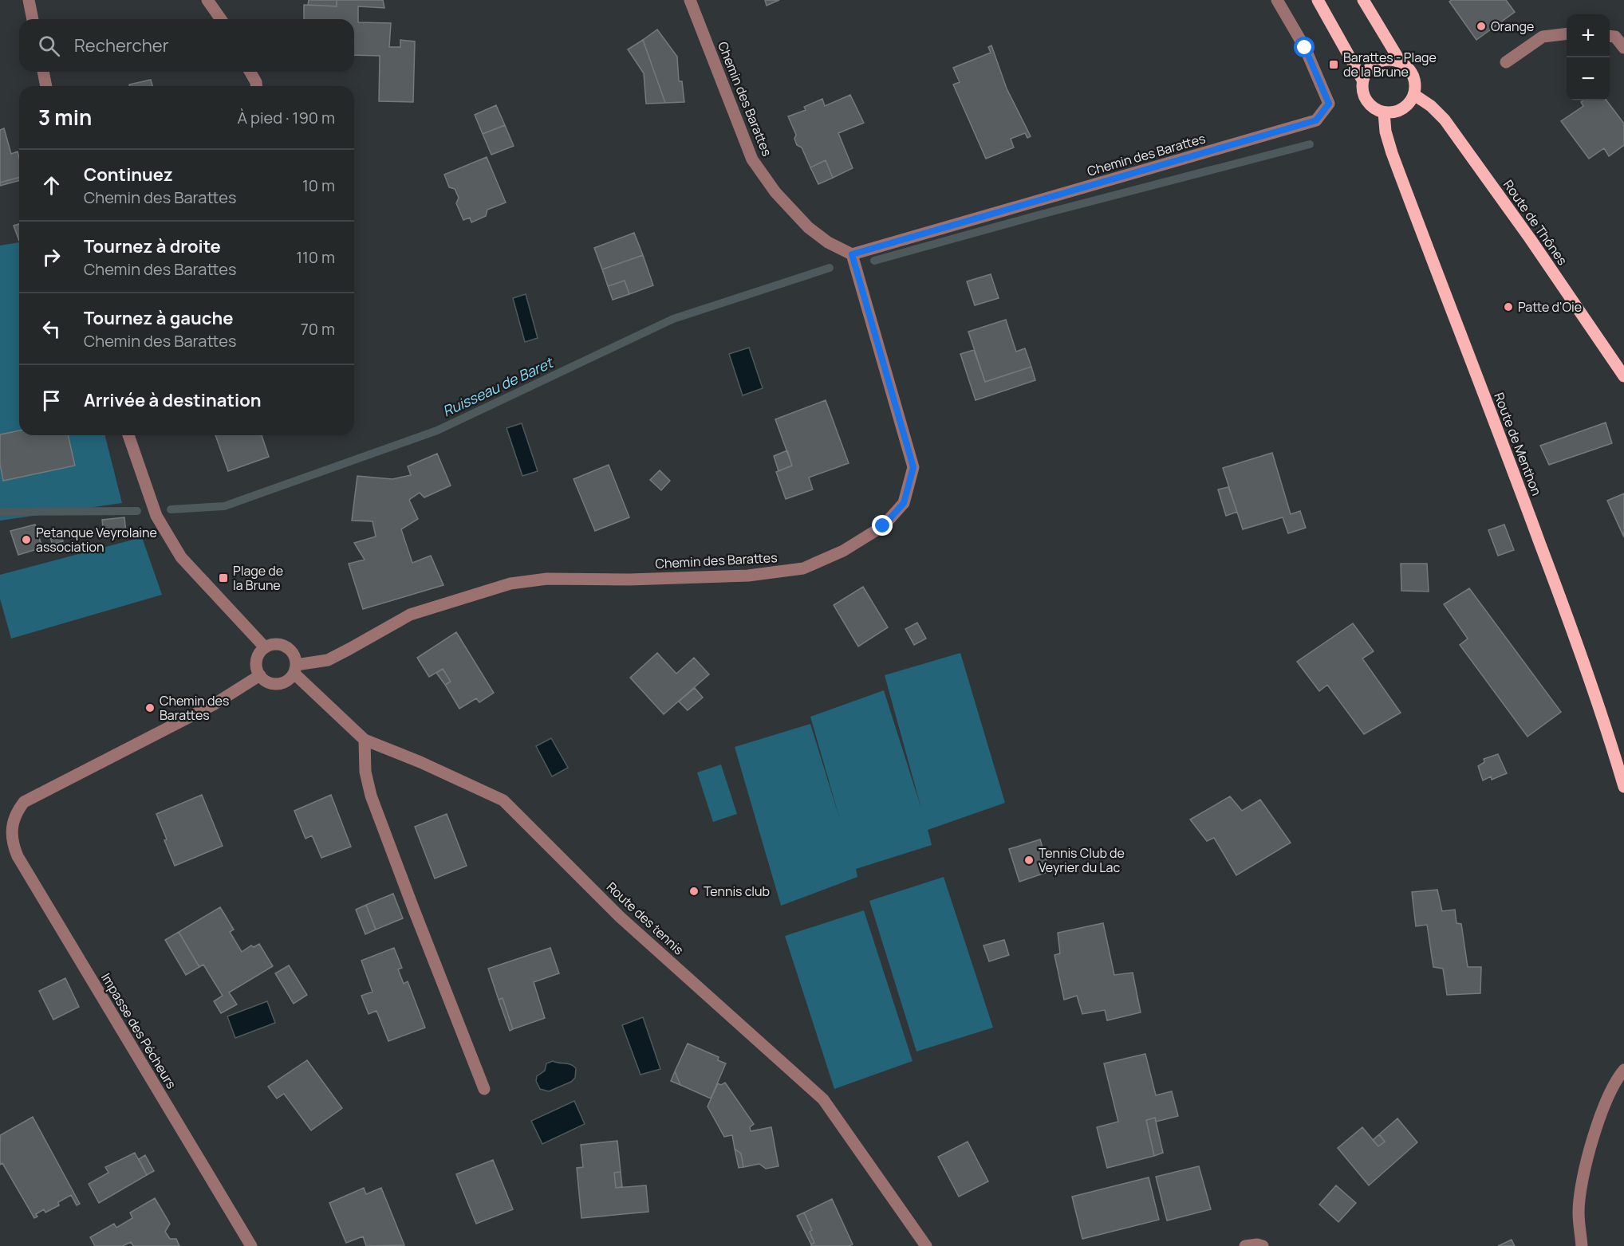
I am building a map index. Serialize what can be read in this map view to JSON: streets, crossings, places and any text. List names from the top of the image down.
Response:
{
  "streets": {
    "main road": ["Route de Thônes", "Route de Menthon"],
    "street": ["Chemin des Barattes", "Route des tennis", "Impasse des Pécheurs"]
  },
  "crossings": [
    ["Chemin des Barattes", "Route des tennis"],
    ["Chemin des Barattes", "Impasse des Pécheurs"],
    ["Route de Thônes", "Route de Menthon"],
    ["Route des tennis", "Impasse des Pécheurs"]
  ],
  "water": ["Ruisseau de Baret"],
  "places": {
    "other": [
      "Orange",
      "Patte d'Oie",
      "Petanque Veyrolaine association",
      "Chemin des Barattes",
      "Tennis Club de Veyrier du Lac",
      "Tennis club"
    ],
    "transit": ["Barattes - Plage de la Brune", "Plage de la Brune"]
  },
  "page": {
    "map_buttons": ["+", "−"],
    "search": "Rechercher",
    "heading": ["3 min", "À pied · 190 m"],
    "list": [
      ["Continuez", "Chemin des Barattes", "10 m"],
      ["Tournez à droite", "Chemin des Barattes", "110 m"],
      ["Tournez à gauche", "Chemin des Barattes", "70 m"],
      "Arrivée à destination"
    ]
  }
}
